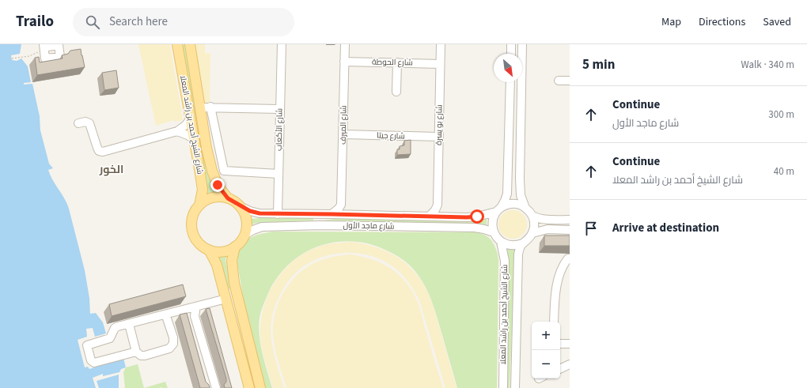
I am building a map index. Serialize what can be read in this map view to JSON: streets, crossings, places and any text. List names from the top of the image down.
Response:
{
  "streets": {
    "main road": ["شارع الشيخ أحمد بن راشد المعلا"],
    "street": [
      "شارع الحوطة",
      "شارع الميرف",
      "شارع بو يسرة",
      "شارع الأكعاب",
      "شارع جيتا",
      "شارع ماجد الأول"
    ]
  },
  "crossings": [
    ["شارع الحوطة", "شارع الميرف"],
    ["شارع الحوطة", "شارع بو يسرة"],
    ["شارع الشيخ أحمد بن راشد المعلا", "شارع ماجد الأول"],
    ["شارع الميرف", "شارع جيتا"],
    ["شارع بو يسرة", "شارع جيتا"],
    ["شارع الأكعاب", "شارع ماجد الأول"]
  ],
  "districts": ["الخور"],
  "north": "bottom right",
  "page": {
    "header": "Trailo",
    "search": "Search here",
    "nav": ["Map", "Directions", "Saved"],
    "heading": ["5 min", "Walk · 340 m"],
    "list": [
      ["Continue", "شارع ماجد الأول", "300 m"],
      ["Continue", "شارع الشيخ أحمد بن راشد المعلا", "40 m"],
      "Arrive at destination"
    ],
    "map_buttons": ["+", "−"]
  }
}
